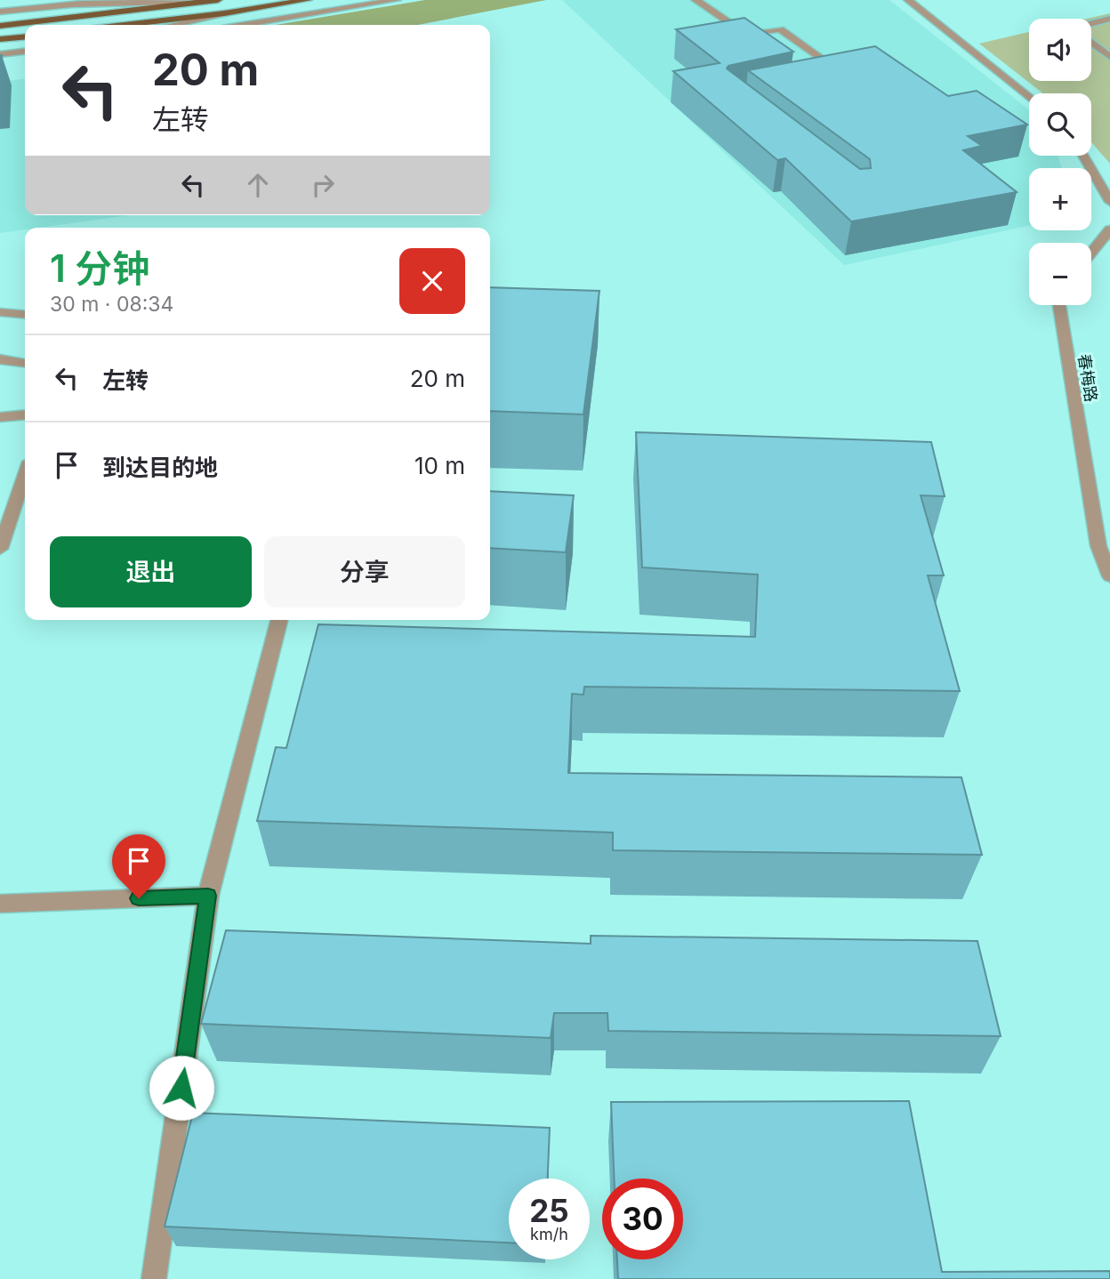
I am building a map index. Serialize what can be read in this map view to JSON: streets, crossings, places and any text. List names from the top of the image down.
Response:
{
  "streets": {
    "street": ["春梅路"]
  },
  "page": {
    "map_buttons": ["+", "−"],
    "turn": ["20 m", "左转"],
    "heading": ["1 分钟", "30 m · 08:34"],
    "list": [
      {
        "name": "左转",
        "value": "20 m"
      },
      {
        "name": "到达目的地",
        "value": "10 m"
      }
    ],
    "buttons": ["退出", "分享"],
    "speed": "25 km/h",
    "limit": "30"
  }
}
